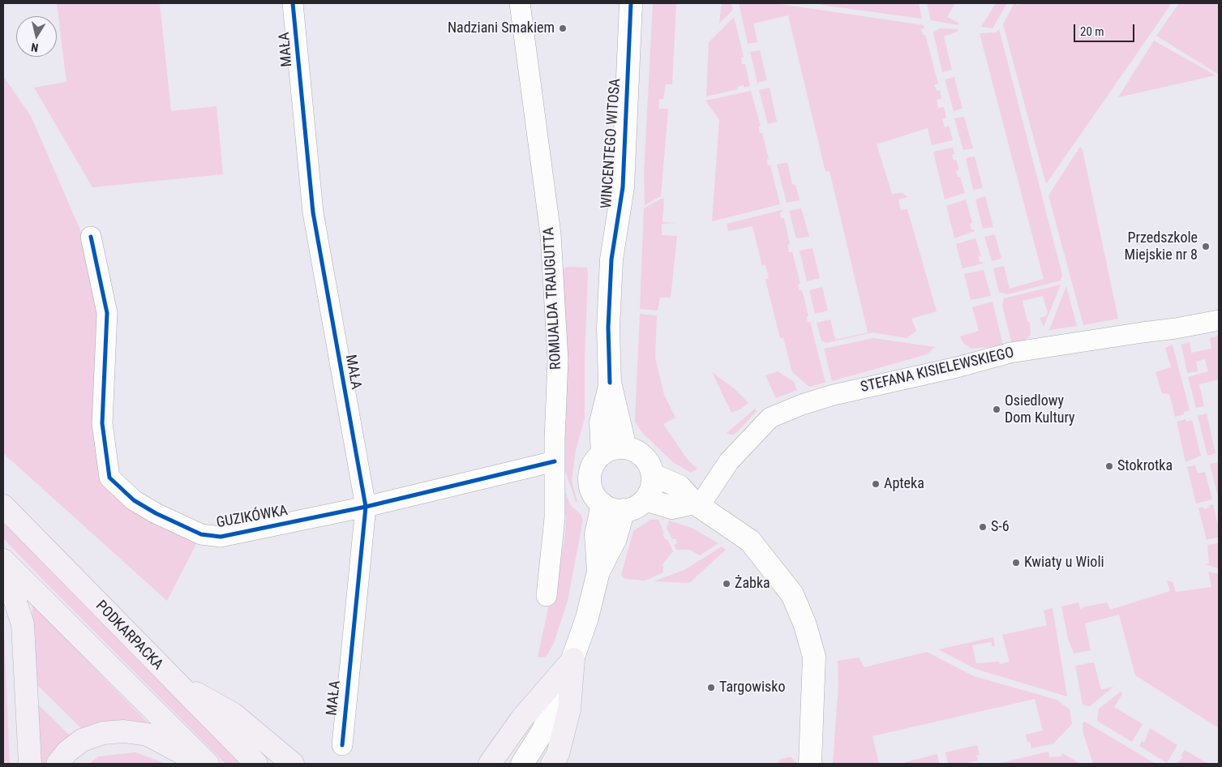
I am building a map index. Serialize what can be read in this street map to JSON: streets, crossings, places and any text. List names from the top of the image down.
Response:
{
  "streets": {
    "main road": ["PODKARPACKA"],
    "street": [
      "MAŁA",
      "WINCENTEGO WITOSA",
      "ROMUALDA TRAUGUTTA",
      "STEFANA KISIELEWSKIEGO",
      "GUZIKÓWKA"
    ]
  },
  "crossings": [
    ["MAŁA", "GUZIKÓWKA"],
    ["ROMUALDA TRAUGUTTA", "GUZIKÓWKA"]
  ],
  "places": [
    "Nadziani Smakiem",
    "Przedszkole Miejskie nr 8",
    "Osiedlowy Dom Kultury",
    "Stokrotka",
    "Apteka",
    "S-6",
    "Kwiaty u Wioli",
    "Żabka",
    "Targowisko"
  ],
  "scale_bar": "20 m",
  "north": "bottom"
}
